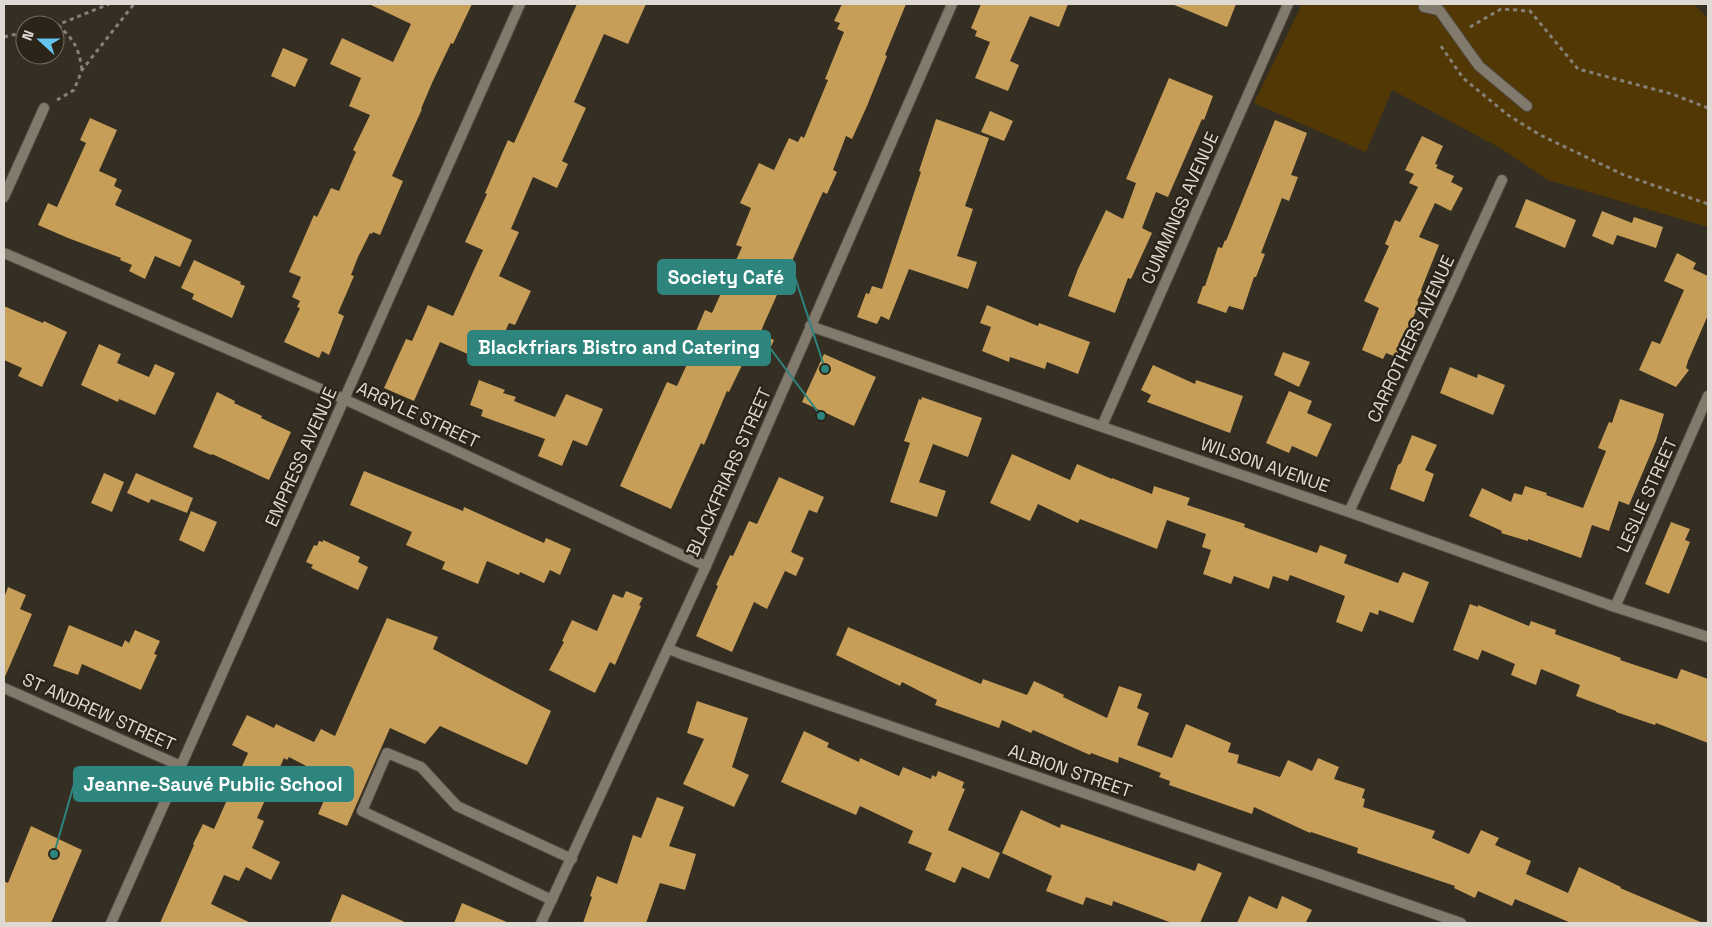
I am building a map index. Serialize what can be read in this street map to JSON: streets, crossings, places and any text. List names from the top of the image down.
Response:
{
  "streets": {
    "street": [
      "CUMMINGS AVENUE",
      "CARROTHERS AVENUE",
      "ARGYLE STREET",
      "EMPRESS AVENUE",
      "WILSON AVENUE",
      "BLACKFRIARS STREET",
      "LESLIE STREET",
      "ST ANDREW STREET",
      "ALBION STREET"
    ]
  },
  "crossings": [
    ["CUMMINGS AVENUE", "WILSON AVENUE"],
    ["CARROTHERS AVENUE", "WILSON AVENUE"],
    ["ARGYLE STREET", "EMPRESS AVENUE"],
    ["ARGYLE STREET", "BLACKFRIARS STREET"],
    ["EMPRESS AVENUE", "ST ANDREW STREET"],
    ["WILSON AVENUE", "BLACKFRIARS STREET"],
    ["WILSON AVENUE", "LESLIE STREET"],
    ["BLACKFRIARS STREET", "ALBION STREET"]
  ],
  "places": ["Society Café", "Blackfriars Bistro and Catering", "Jeanne-Sauvé Public School"],
  "north": "left"
}
